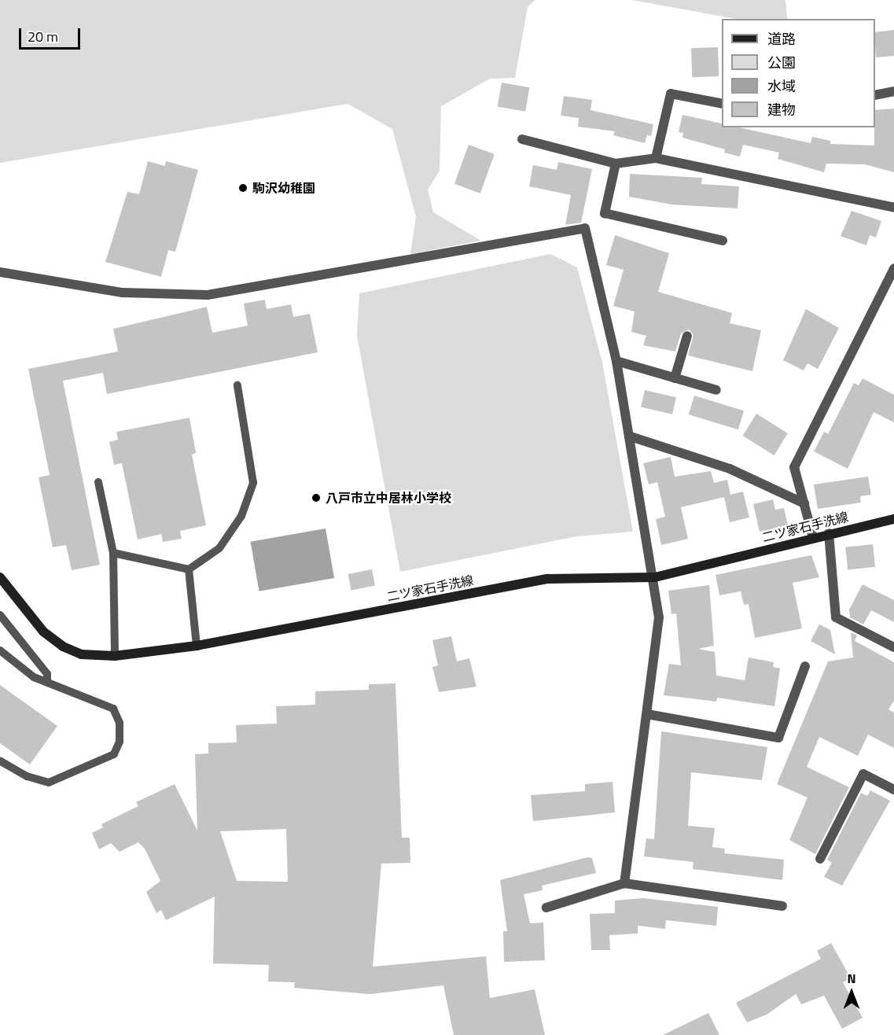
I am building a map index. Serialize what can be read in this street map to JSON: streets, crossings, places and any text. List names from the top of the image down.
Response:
{
  "streets": {
    "street": ["二ツ家石手洗線"]
  },
  "places": ["駒沢幼稚園", "八戸市立中居林小学校"],
  "legend": [
    "道路",
    "公園",
    "水域",
    "建物"
  ],
  "scale_bar": "20 m",
  "north": "top"
}
